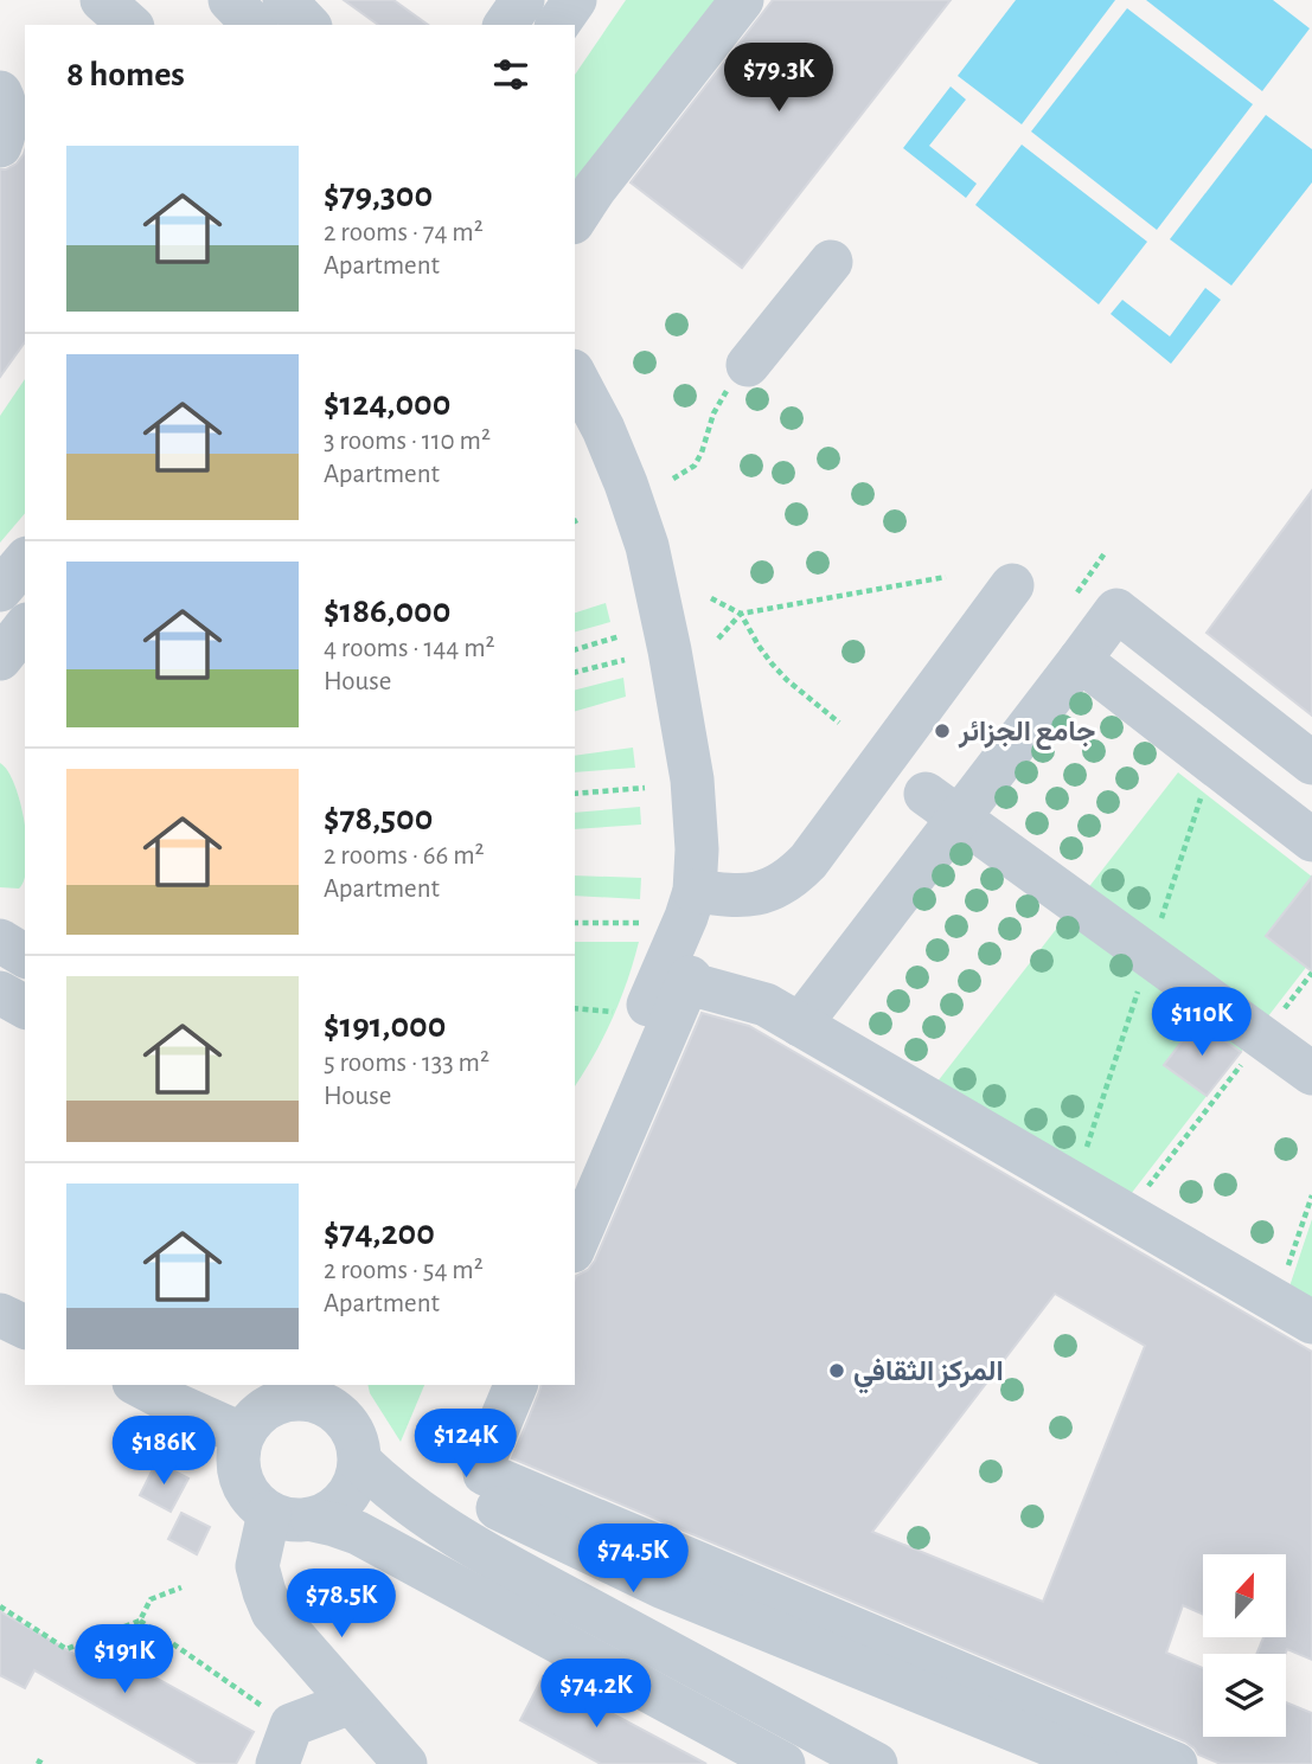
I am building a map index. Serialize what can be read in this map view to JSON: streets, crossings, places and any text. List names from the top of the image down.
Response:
{
  "places": ["جامع الجزائر", "المركز الثقافي"],
  "north": "top",
  "page": {
    "heading": "8 homes",
    "price": [
      "$79.3K",
      "$110K",
      "$124K",
      "$186K",
      "$74.5K",
      "$78.5K",
      "$191K",
      "$74.2K"
    ],
    "list": [
      {
        "name": "$79,300",
        "note": "2 rooms · 74 m² · Apartment"
      },
      {
        "name": "$124,000",
        "note": "3 rooms · 110 m² · Apartment"
      },
      {
        "name": "$186,000",
        "note": "4 rooms · 144 m² · House"
      },
      {
        "name": "$78,500",
        "note": "2 rooms · 66 m² · Apartment"
      },
      {
        "name": "$191,000",
        "note": "5 rooms · 133 m² · House"
      },
      {
        "name": "$74,200",
        "note": "2 rooms · 54 m² · Apartment"
      }
    ]
  }
}
